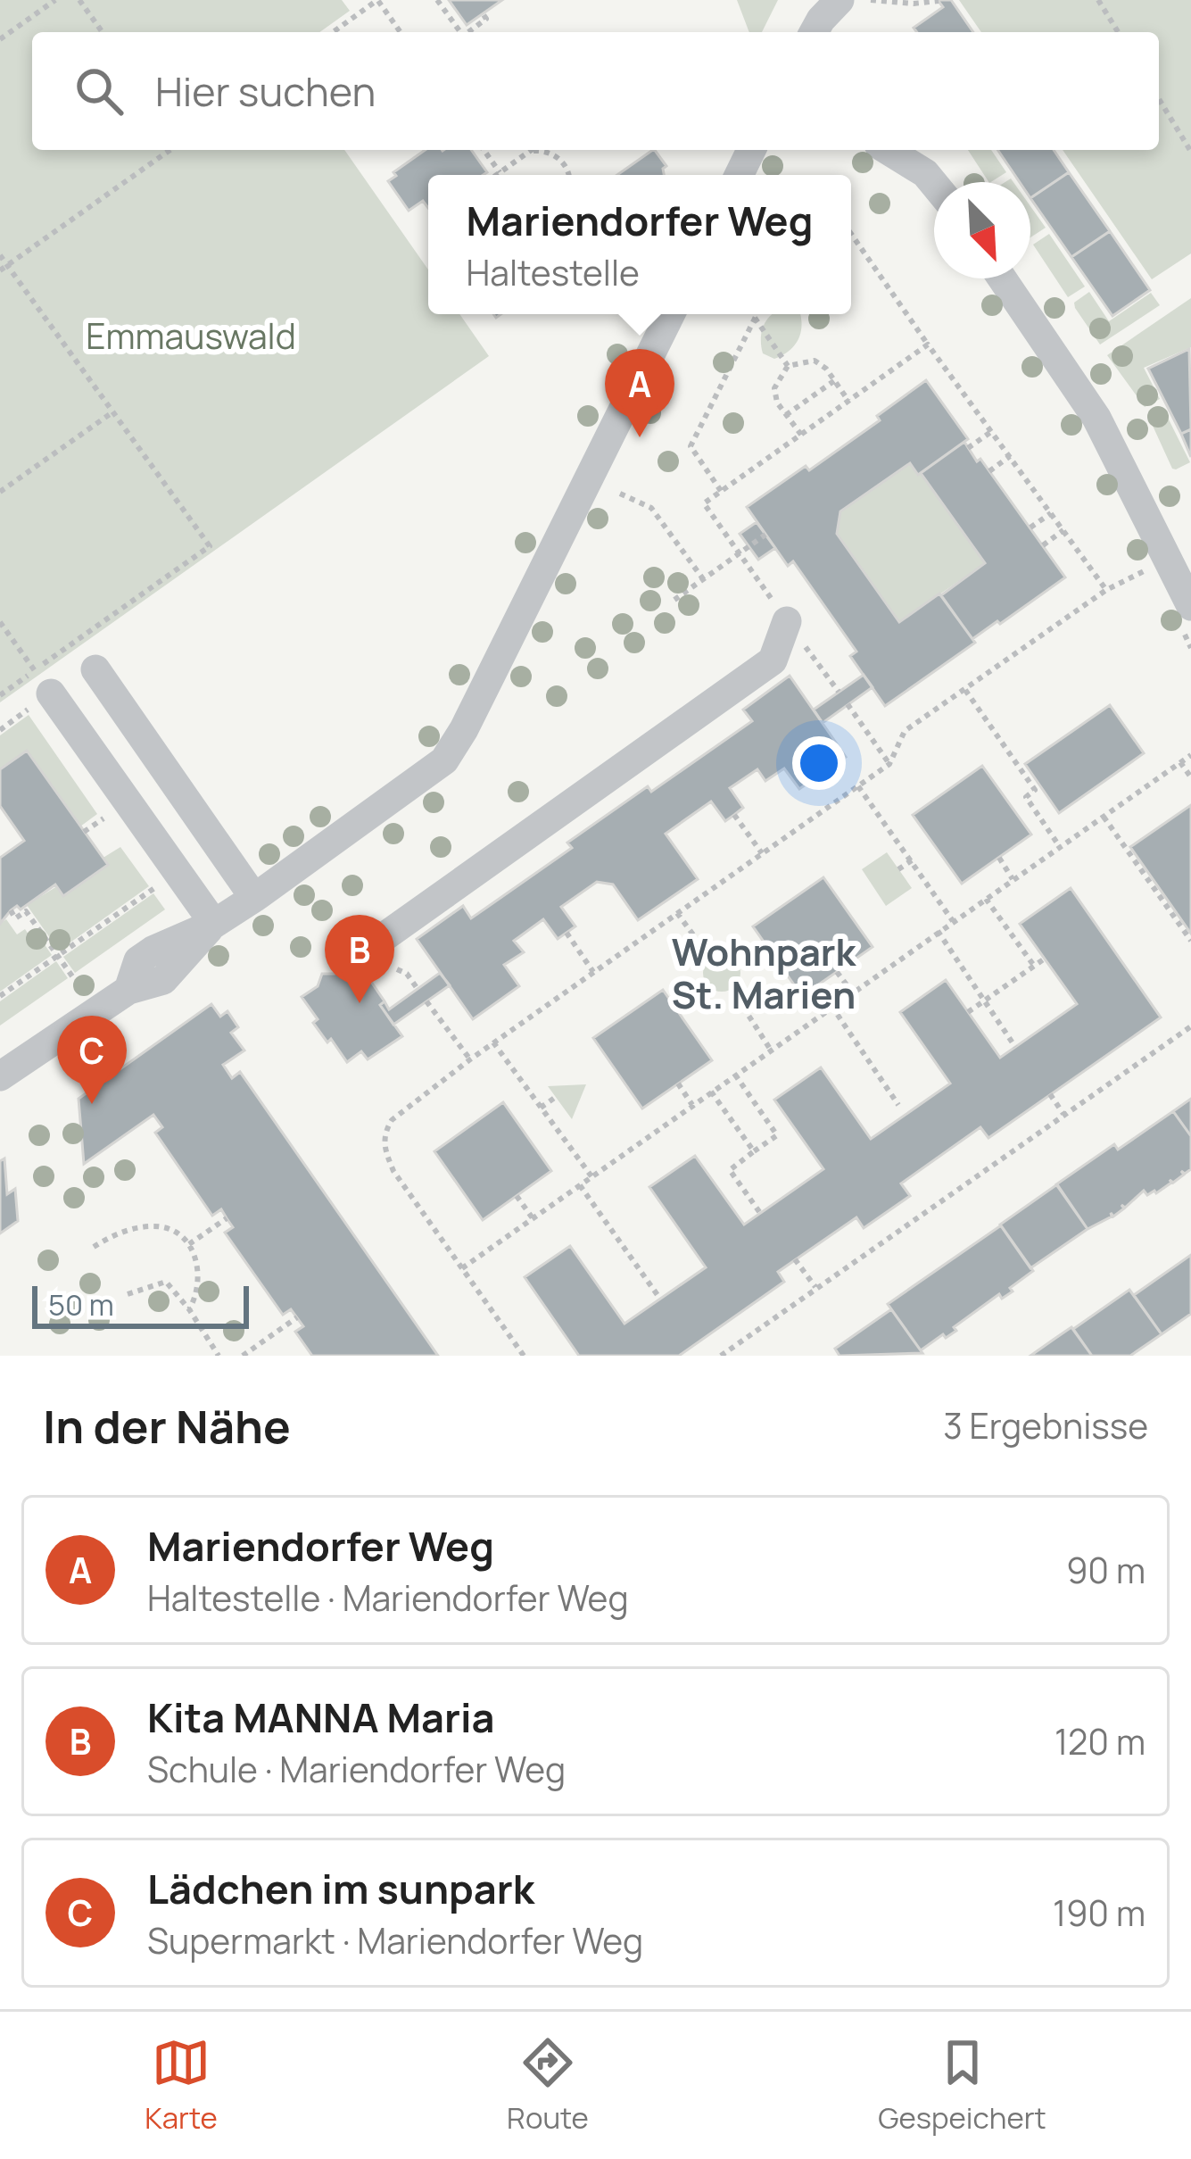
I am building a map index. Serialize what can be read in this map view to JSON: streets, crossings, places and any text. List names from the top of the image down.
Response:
{
  "districts": ["Wohnpark St. Marien"],
  "parks": ["Emmauswald"],
  "scale_bar": "50 m",
  "north": "bottom right",
  "page": {
    "search": "Hier suchen",
    "popup": ["Mariendorfer Weg", "Haltestelle"],
    "pins": ["A", "B", "C"],
    "scale": "50 m",
    "heading": ["In der Nähe", "3 Ergebnisse"],
    "list": [
      {
        "mark": "A",
        "name": "Mariendorfer Weg",
        "note": "Haltestelle · Mariendorfer Weg",
        "value": "90 m"
      },
      {
        "mark": "B",
        "name": "Kita MANNA Maria",
        "note": "Schule · Mariendorfer Weg",
        "value": "120 m"
      },
      {
        "mark": "C",
        "name": "Lädchen im sunpark",
        "note": "Supermarkt · Mariendorfer Weg",
        "value": "190 m"
      }
    ],
    "nav": ["Karte", "Route", "Gespeichert"]
  }
}
